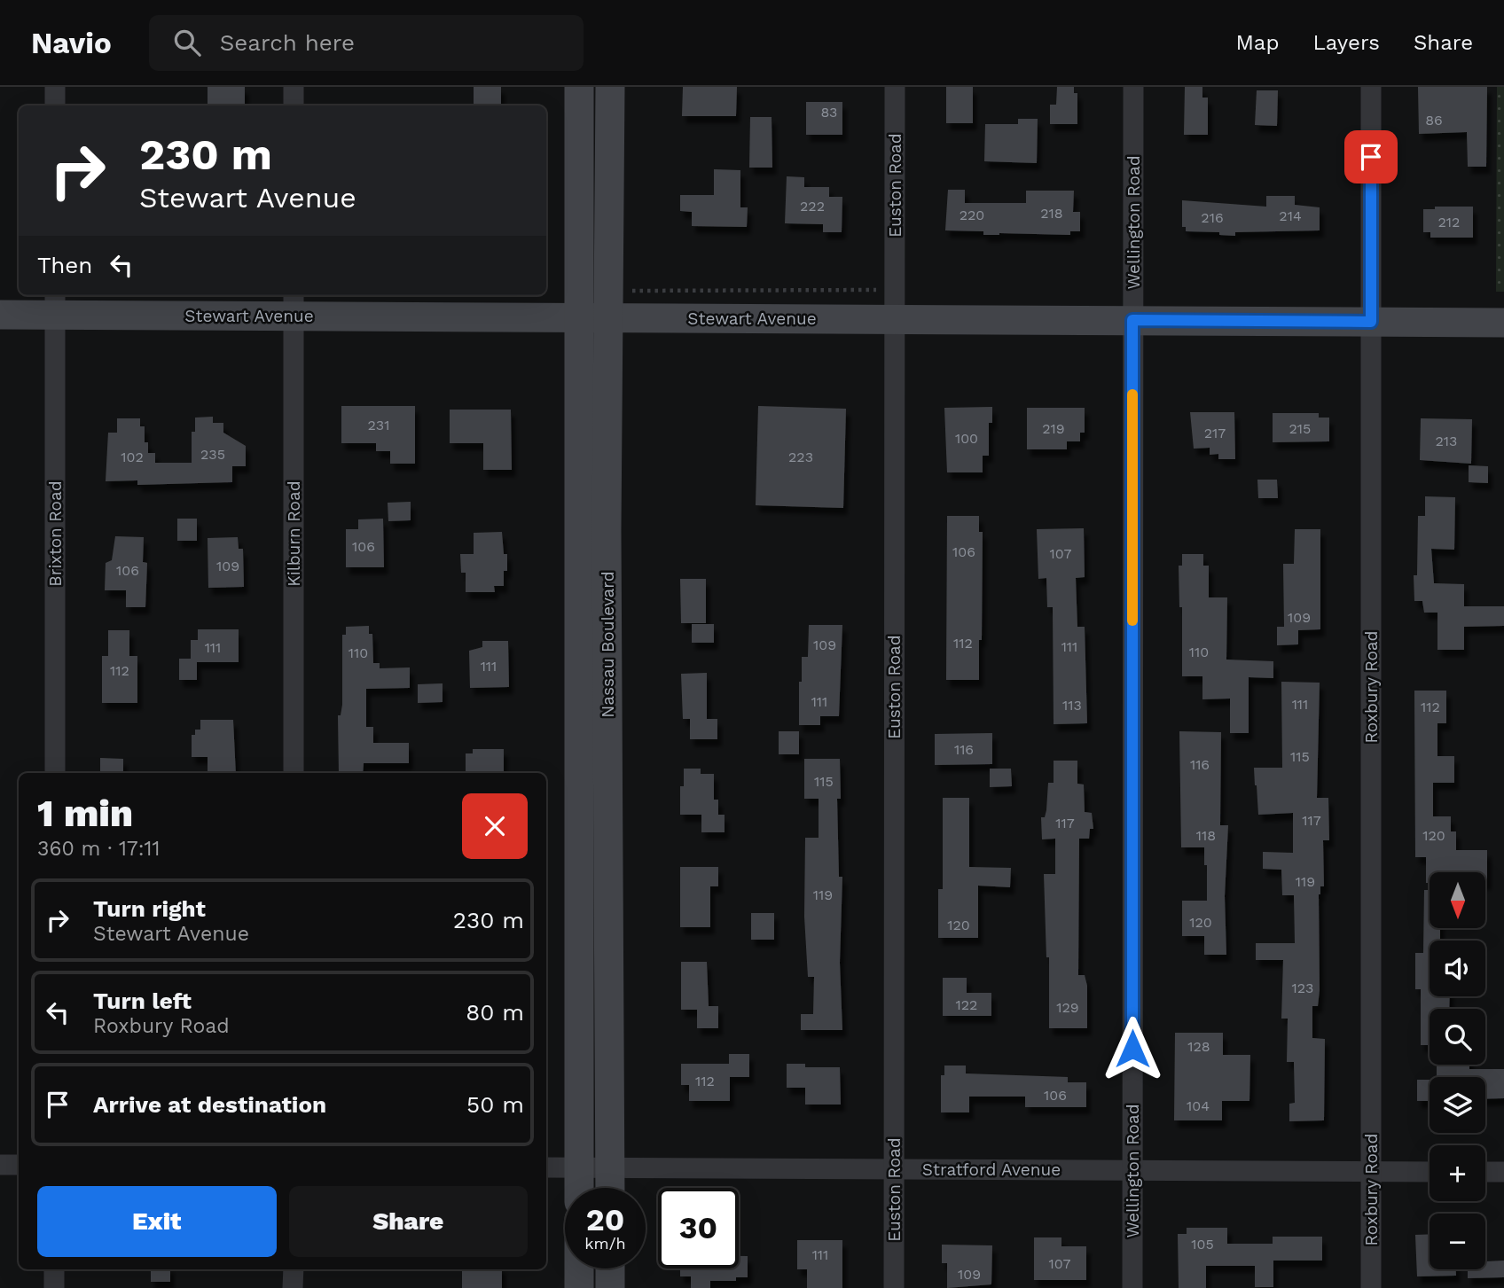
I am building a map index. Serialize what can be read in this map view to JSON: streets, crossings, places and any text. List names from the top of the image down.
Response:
{
  "streets": {
    "main road": ["Stewart Avenue", "Nassau Boulevard"],
    "street": [
      "Euston Road",
      "Wellington Road",
      "Brixton Road",
      "Kilburn Road",
      "Roxbury Road",
      "Stratford Avenue"
    ]
  },
  "crossings": [
    ["Euston Road", "Stewart Avenue"],
    ["Euston Road", "Stratford Avenue"],
    ["Wellington Road", "Stewart Avenue"],
    ["Wellington Road", "Stratford Avenue"],
    ["Stewart Avenue", "Brixton Road"],
    ["Stewart Avenue", "Kilburn Road"],
    ["Stewart Avenue", "Nassau Boulevard"],
    ["Stewart Avenue", "Roxbury Road"],
    ["Nassau Boulevard", "Stratford Avenue"],
    ["Roxbury Road", "Stratford Avenue"]
  ],
  "house_numbers": [
    "83",
    "86",
    "222",
    "218",
    "220",
    "214",
    "216",
    "212",
    "231",
    "219",
    "215",
    "217",
    "100",
    "213",
    "235",
    "102",
    "223",
    "106",
    "106",
    "107",
    "109",
    "106",
    "109",
    "112",
    "109",
    "111",
    "111",
    "110",
    "110",
    "111",
    "112",
    "111",
    "111",
    "113",
    "112",
    "116",
    "115",
    "116",
    "115",
    "117",
    "117",
    "118",
    "120",
    "119",
    "119",
    "120",
    "120",
    "123",
    "122",
    "129",
    "128",
    "112",
    "106",
    "104",
    "105",
    "111",
    "107",
    "109"
  ],
  "north": "bottom",
  "page": {
    "header": "Navio",
    "search": "Search here",
    "nav": ["Map", "Layers", "Share"],
    "turn": ["230 m", "Stewart Avenue"],
    "then": "Then",
    "heading": ["1 min", "360 m · 17:11"],
    "map_buttons": ["+", "−"],
    "list": [
      {
        "name": "Turn right",
        "note": "Stewart Avenue",
        "value": "230 m"
      },
      {
        "name": "Turn left",
        "note": "Roxbury Road",
        "value": "80 m"
      },
      {
        "name": "Arrive at destination",
        "value": "50 m"
      }
    ],
    "buttons": ["Exit", "Share"],
    "speed": "20 km/h",
    "limit": "30"
  }
}
